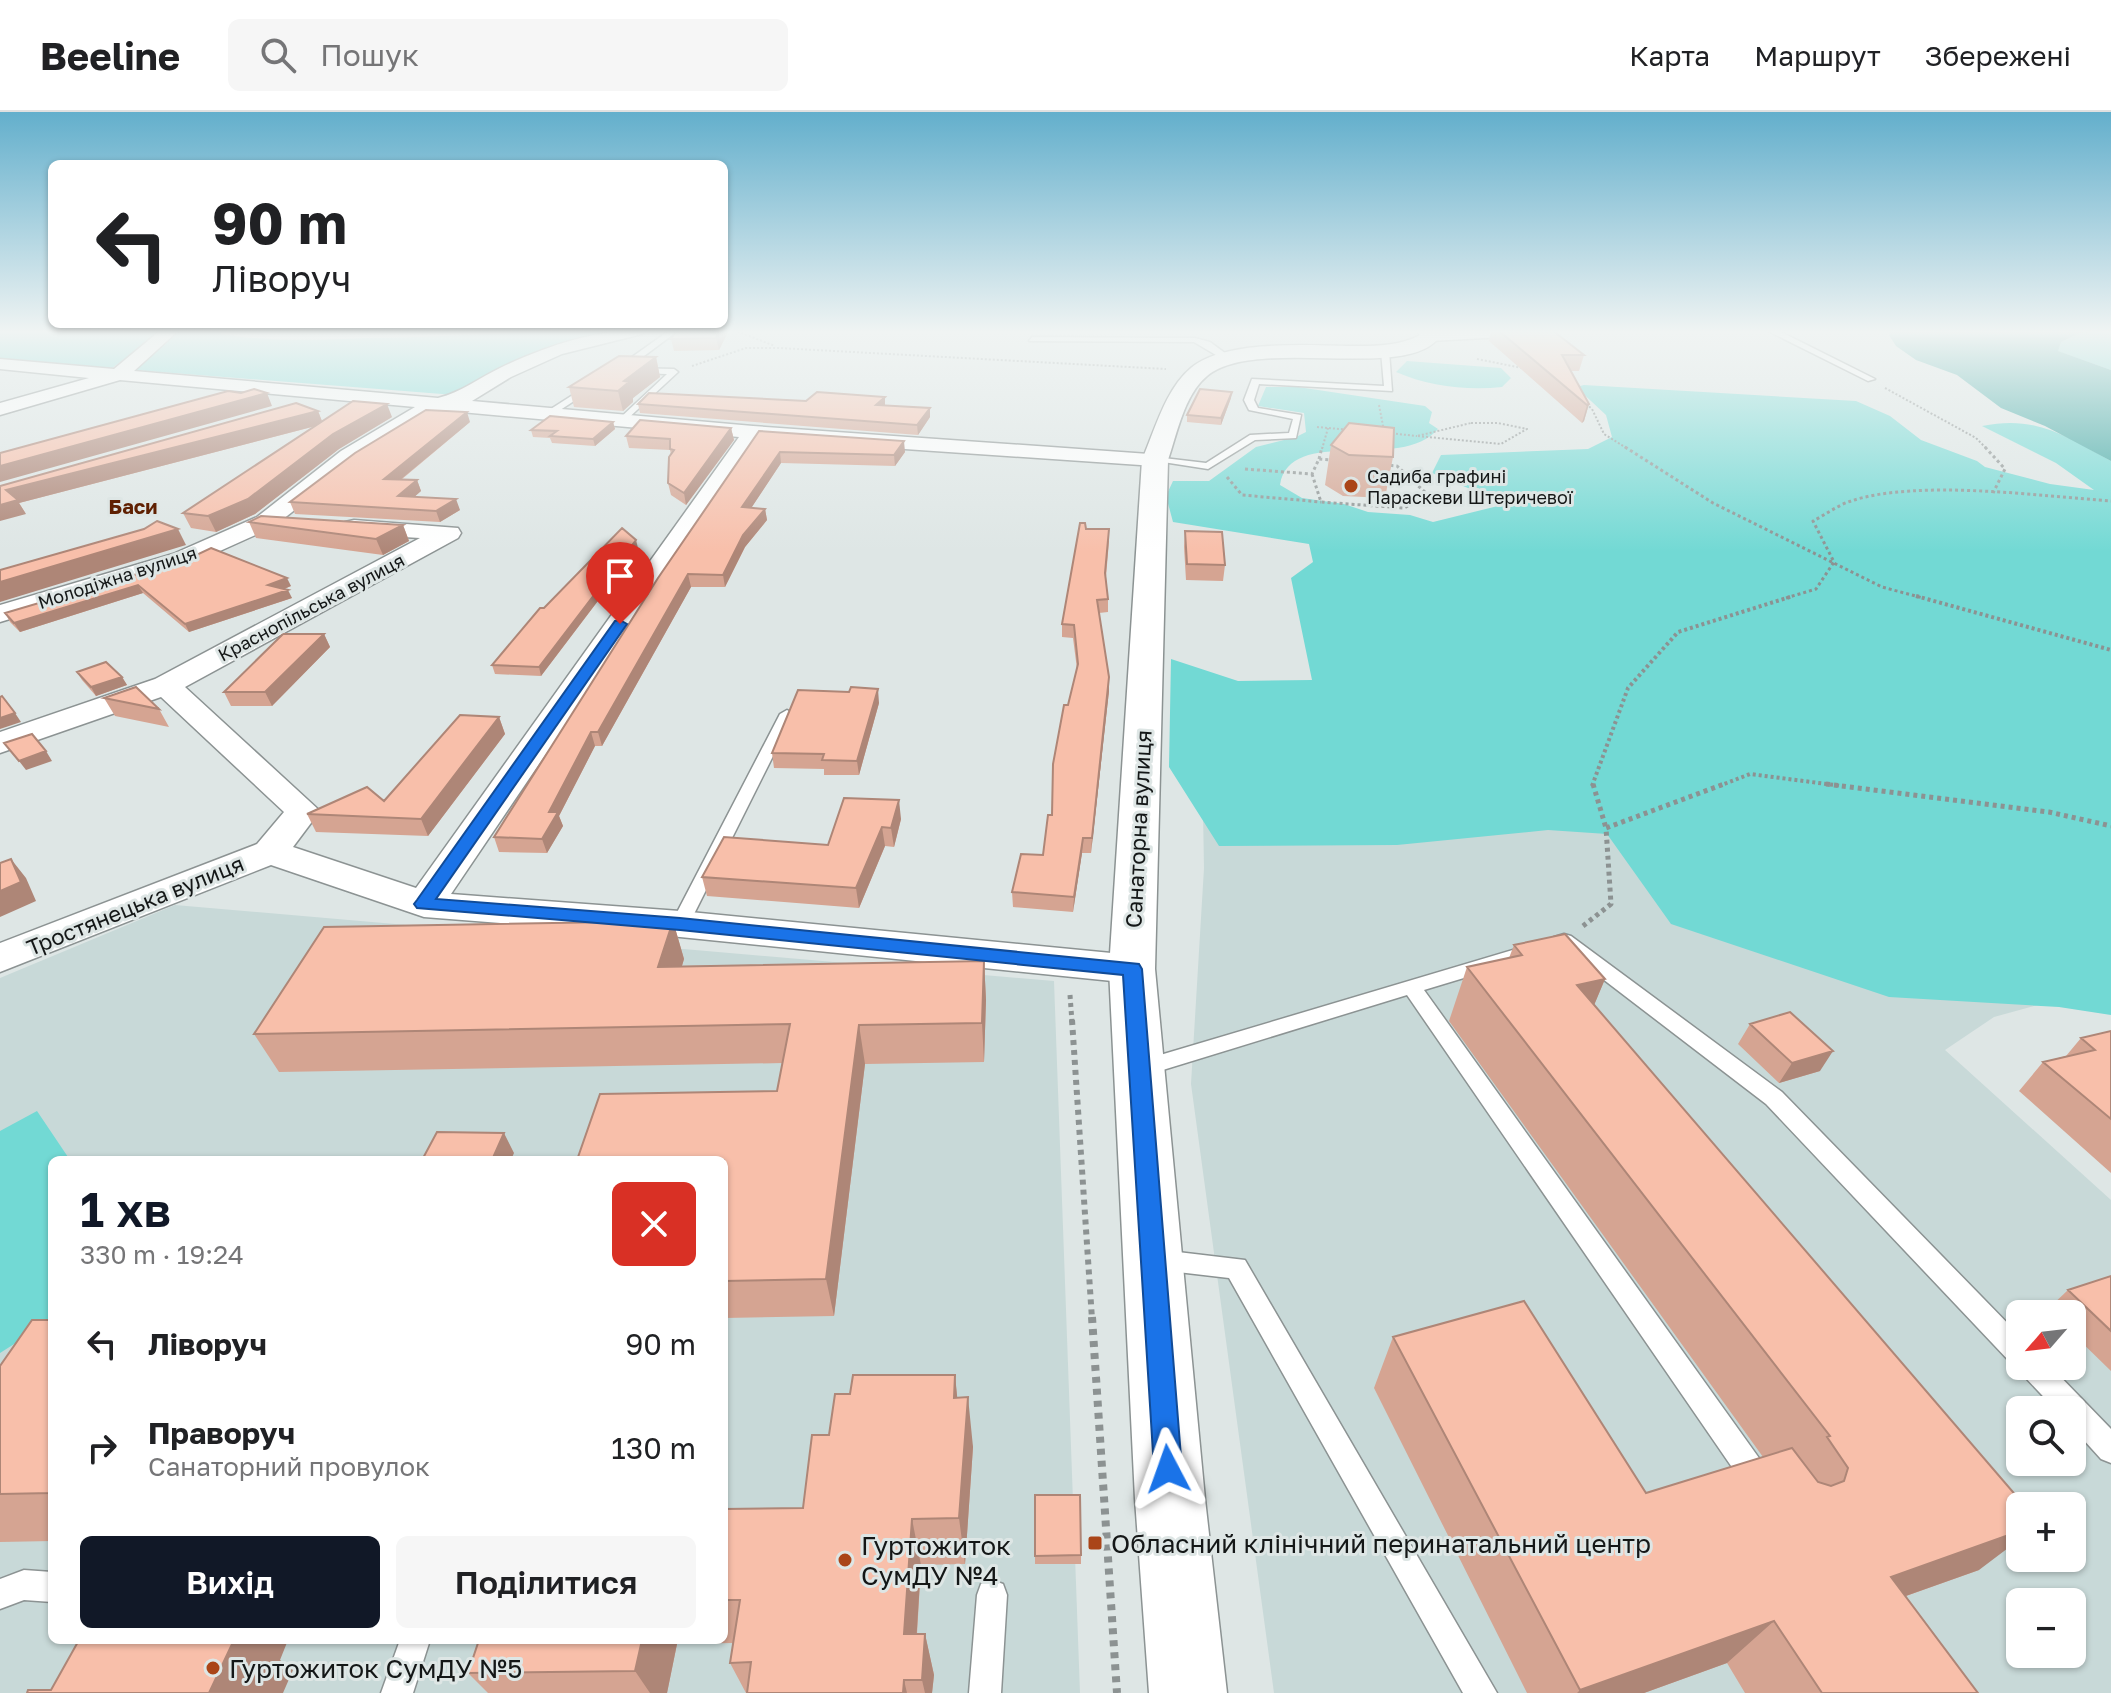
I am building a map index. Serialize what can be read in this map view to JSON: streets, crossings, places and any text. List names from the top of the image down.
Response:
{
  "streets": {
    "main road": ["Санаторна вулиця"],
    "street": ["Молодіжна вулиця", "Краснопільська вулиця", "Тростянецька вулиця"]
  },
  "crossings": [
    ["Молодіжна вулиця", "Краснопільська вулиця"]
  ],
  "districts": ["Баси"],
  "places": {
    "other": ["Садиба графині Параскеви Штеричевої", "Гуртожиток СумДУ №4", "Гуртожиток СумДУ №5"],
    "transit": ["Обласний клінічний перинатальний центр"]
  },
  "north": "bottom left",
  "page": {
    "header": "Beeline",
    "search": "Пошук",
    "nav": ["Карта", "Маршрут", "Збережені"],
    "turn": ["90 m", "Ліворуч"],
    "heading": ["1 хв", "330 m · 19:24"],
    "list": [
      {
        "name": "Ліворуч",
        "value": "90 m"
      },
      {
        "name": "Праворуч",
        "note": "Санаторний провулок",
        "value": "130 m"
      }
    ],
    "map_buttons": ["+", "−"],
    "buttons": ["Вихід", "Поділитися"]
  }
}
